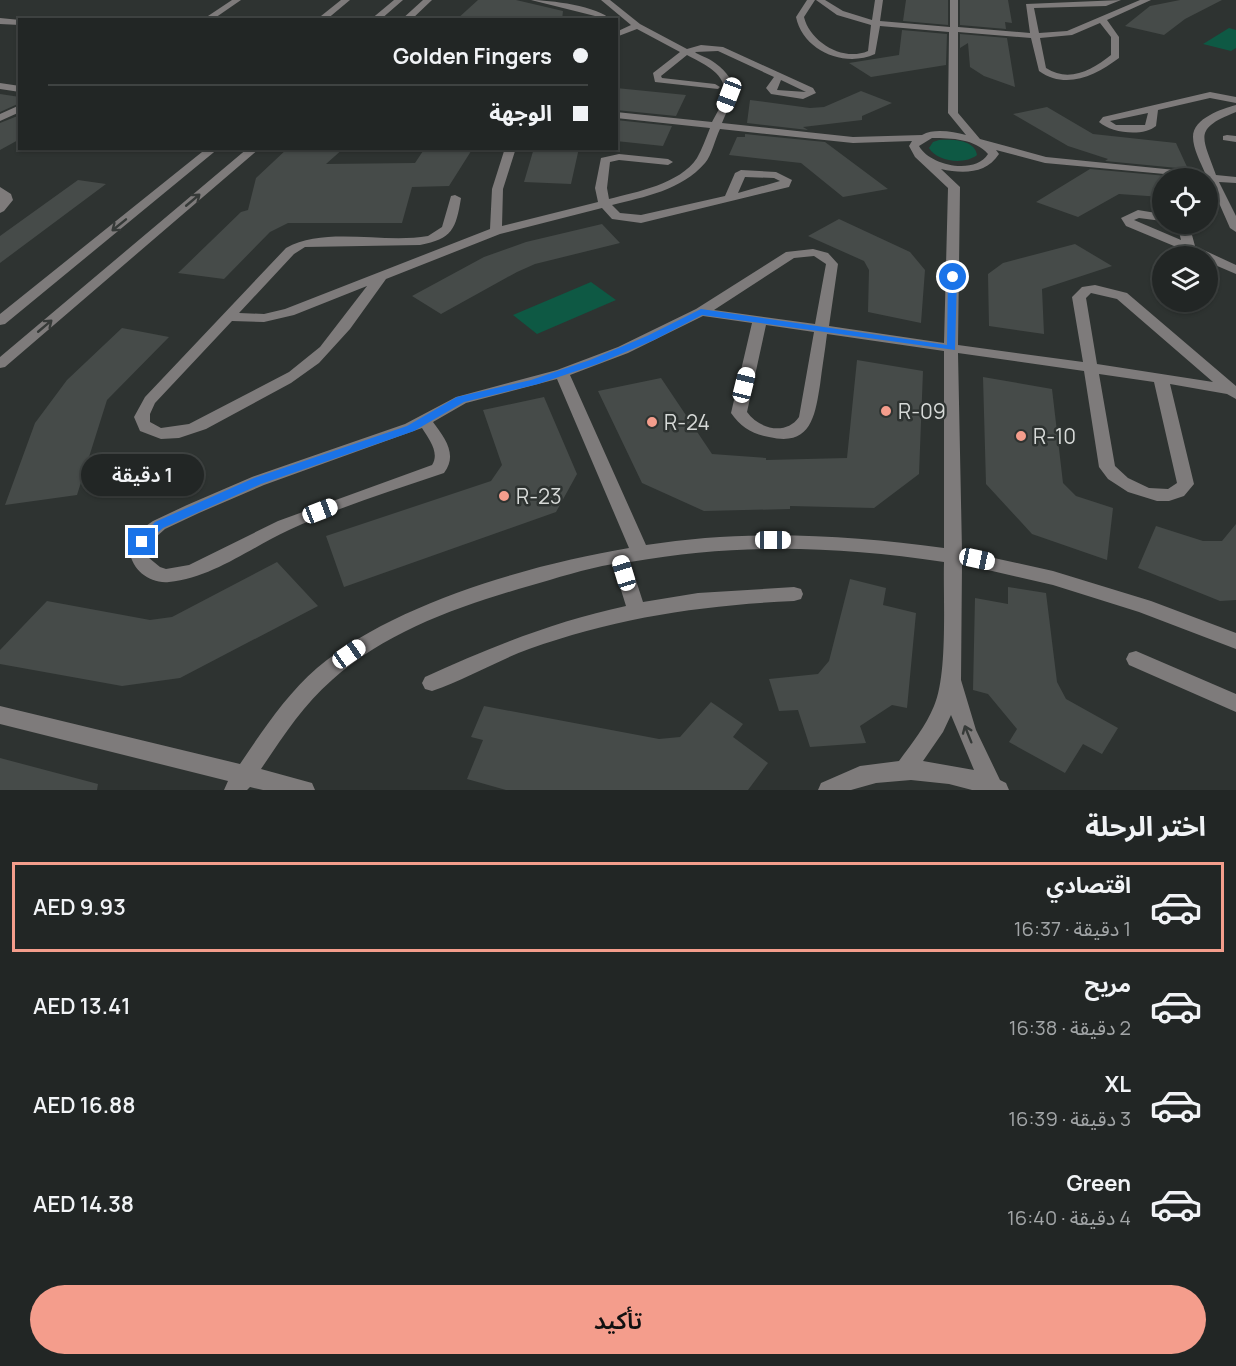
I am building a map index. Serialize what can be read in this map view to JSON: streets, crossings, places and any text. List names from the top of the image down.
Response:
{
  "places": [
    "R-09",
    "R-24",
    "R-10",
    "R-23"
  ],
  "page": {
    "banner": ["Golden Fingers", "الوجهة"],
    "bubble": "1 دقيقة",
    "heading": "اختر الرحلة",
    "list": [
      {
        "name": "اقتصادي",
        "note": "1 دقيقة · 16:37",
        "value": "AED 9.93"
      },
      {
        "name": "مريح",
        "note": "2 دقيقة · 16:38",
        "value": "AED 13.41"
      },
      {
        "name": "XL",
        "note": "3 دقيقة · 16:39",
        "value": "AED 16.88"
      },
      {
        "name": "Green",
        "note": "4 دقيقة · 16:40",
        "value": "AED 14.38"
      }
    ],
    "buttons": "تأكيد"
  }
}
